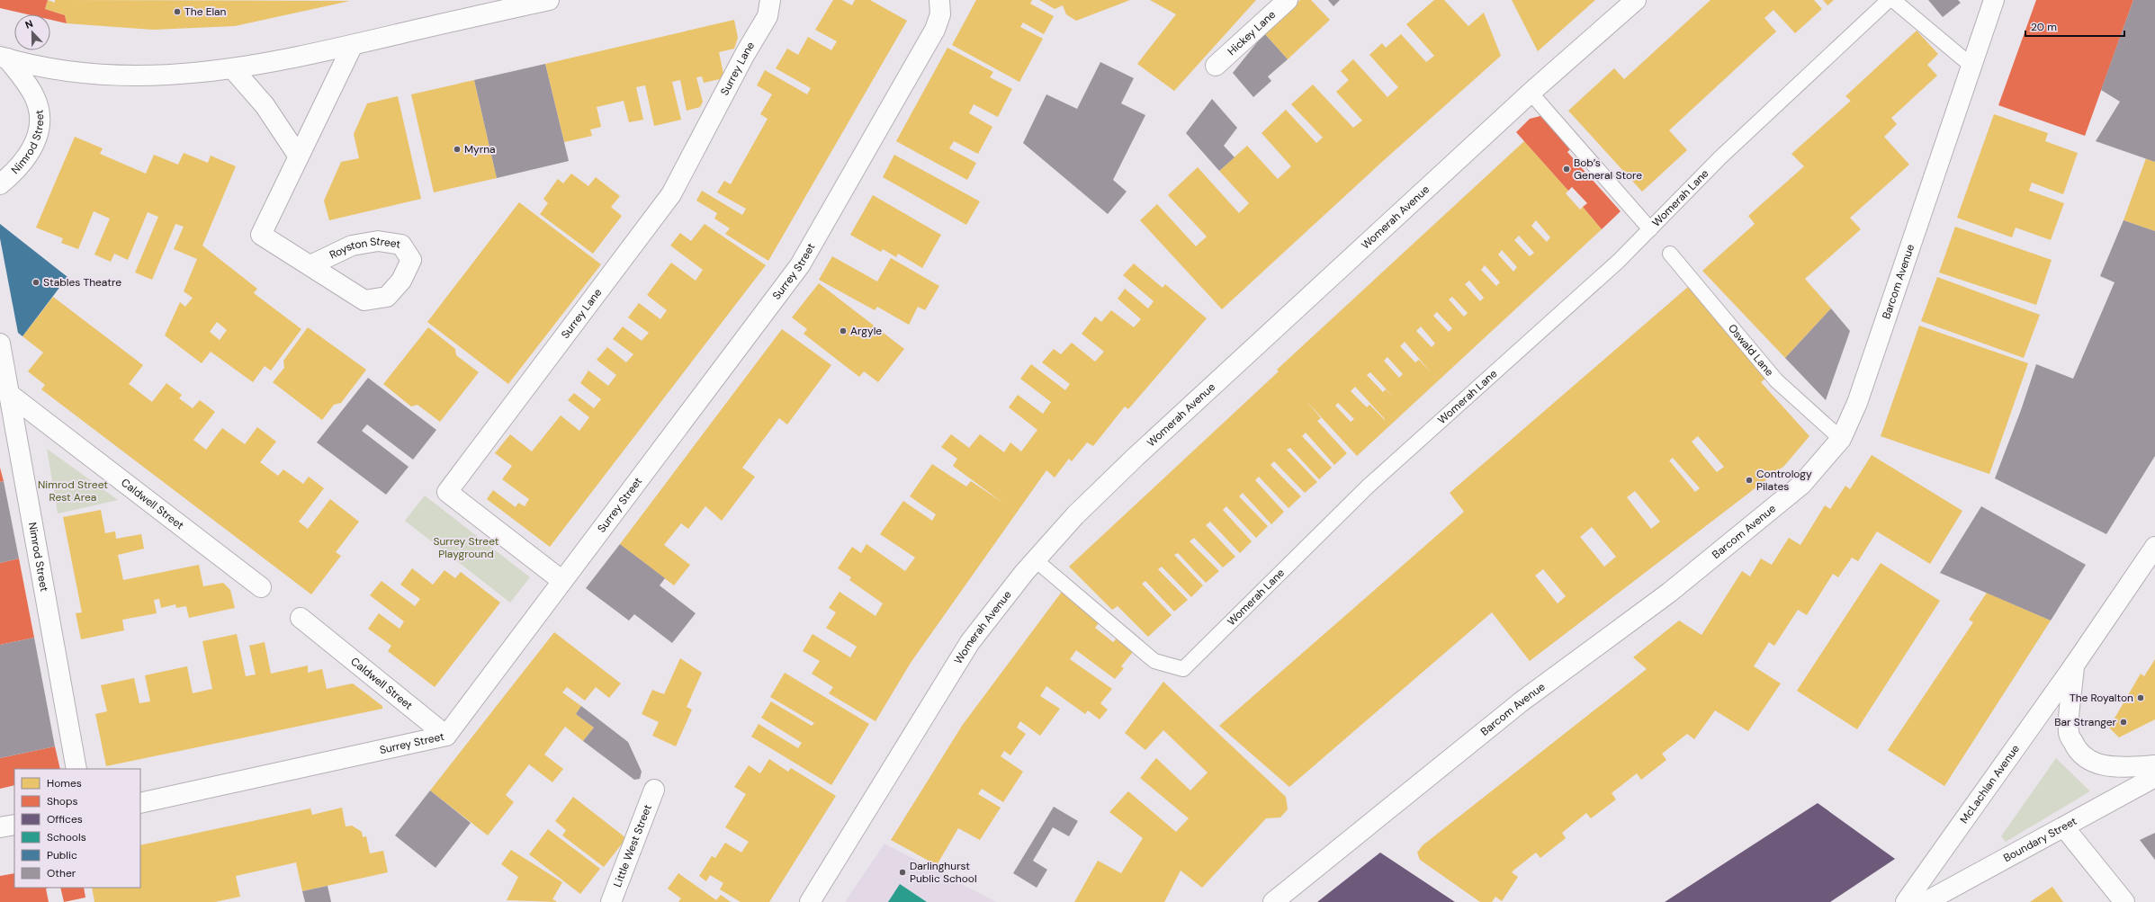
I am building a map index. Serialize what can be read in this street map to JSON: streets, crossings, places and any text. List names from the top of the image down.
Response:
{
  "streets": {
    "street": [
      "Hickey Lane",
      "Surrey Lane",
      "Nimrod Street",
      "Womerah Avenue",
      "Surrey Street",
      "Barcom Avenue",
      "Caldwell Street",
      "McLachlan Avenue",
      "Boundary Street",
      "Little West Street"
    ],
    "lane": ["Womerah Lane", "Oswald Lane"]
  },
  "crossings": [
    ["Surrey Lane", "Surrey Street"],
    ["Nimrod Street", "Caldwell Street"],
    ["Womerah Lane", "Womerah Avenue"],
    ["Surrey Street", "Caldwell Street"],
    ["Barcom Avenue", "Oswald Lane"]
  ],
  "parks": ["Nimrod Street Rest Area", "Surrey Street Playground"],
  "places": [
    "The Elan",
    "Myrna",
    "Bob’s General Store",
    "Stables Theatre",
    "Argyle",
    "Contrology Pilates",
    "The Royalton",
    "Bar Stranger",
    "Darlinghurst Public School"
  ],
  "legend": [
    "Homes",
    "Shops",
    "Offices",
    "Schools",
    "Public",
    "Other"
  ],
  "scale_bar": "20 m",
  "north": "top"
}
